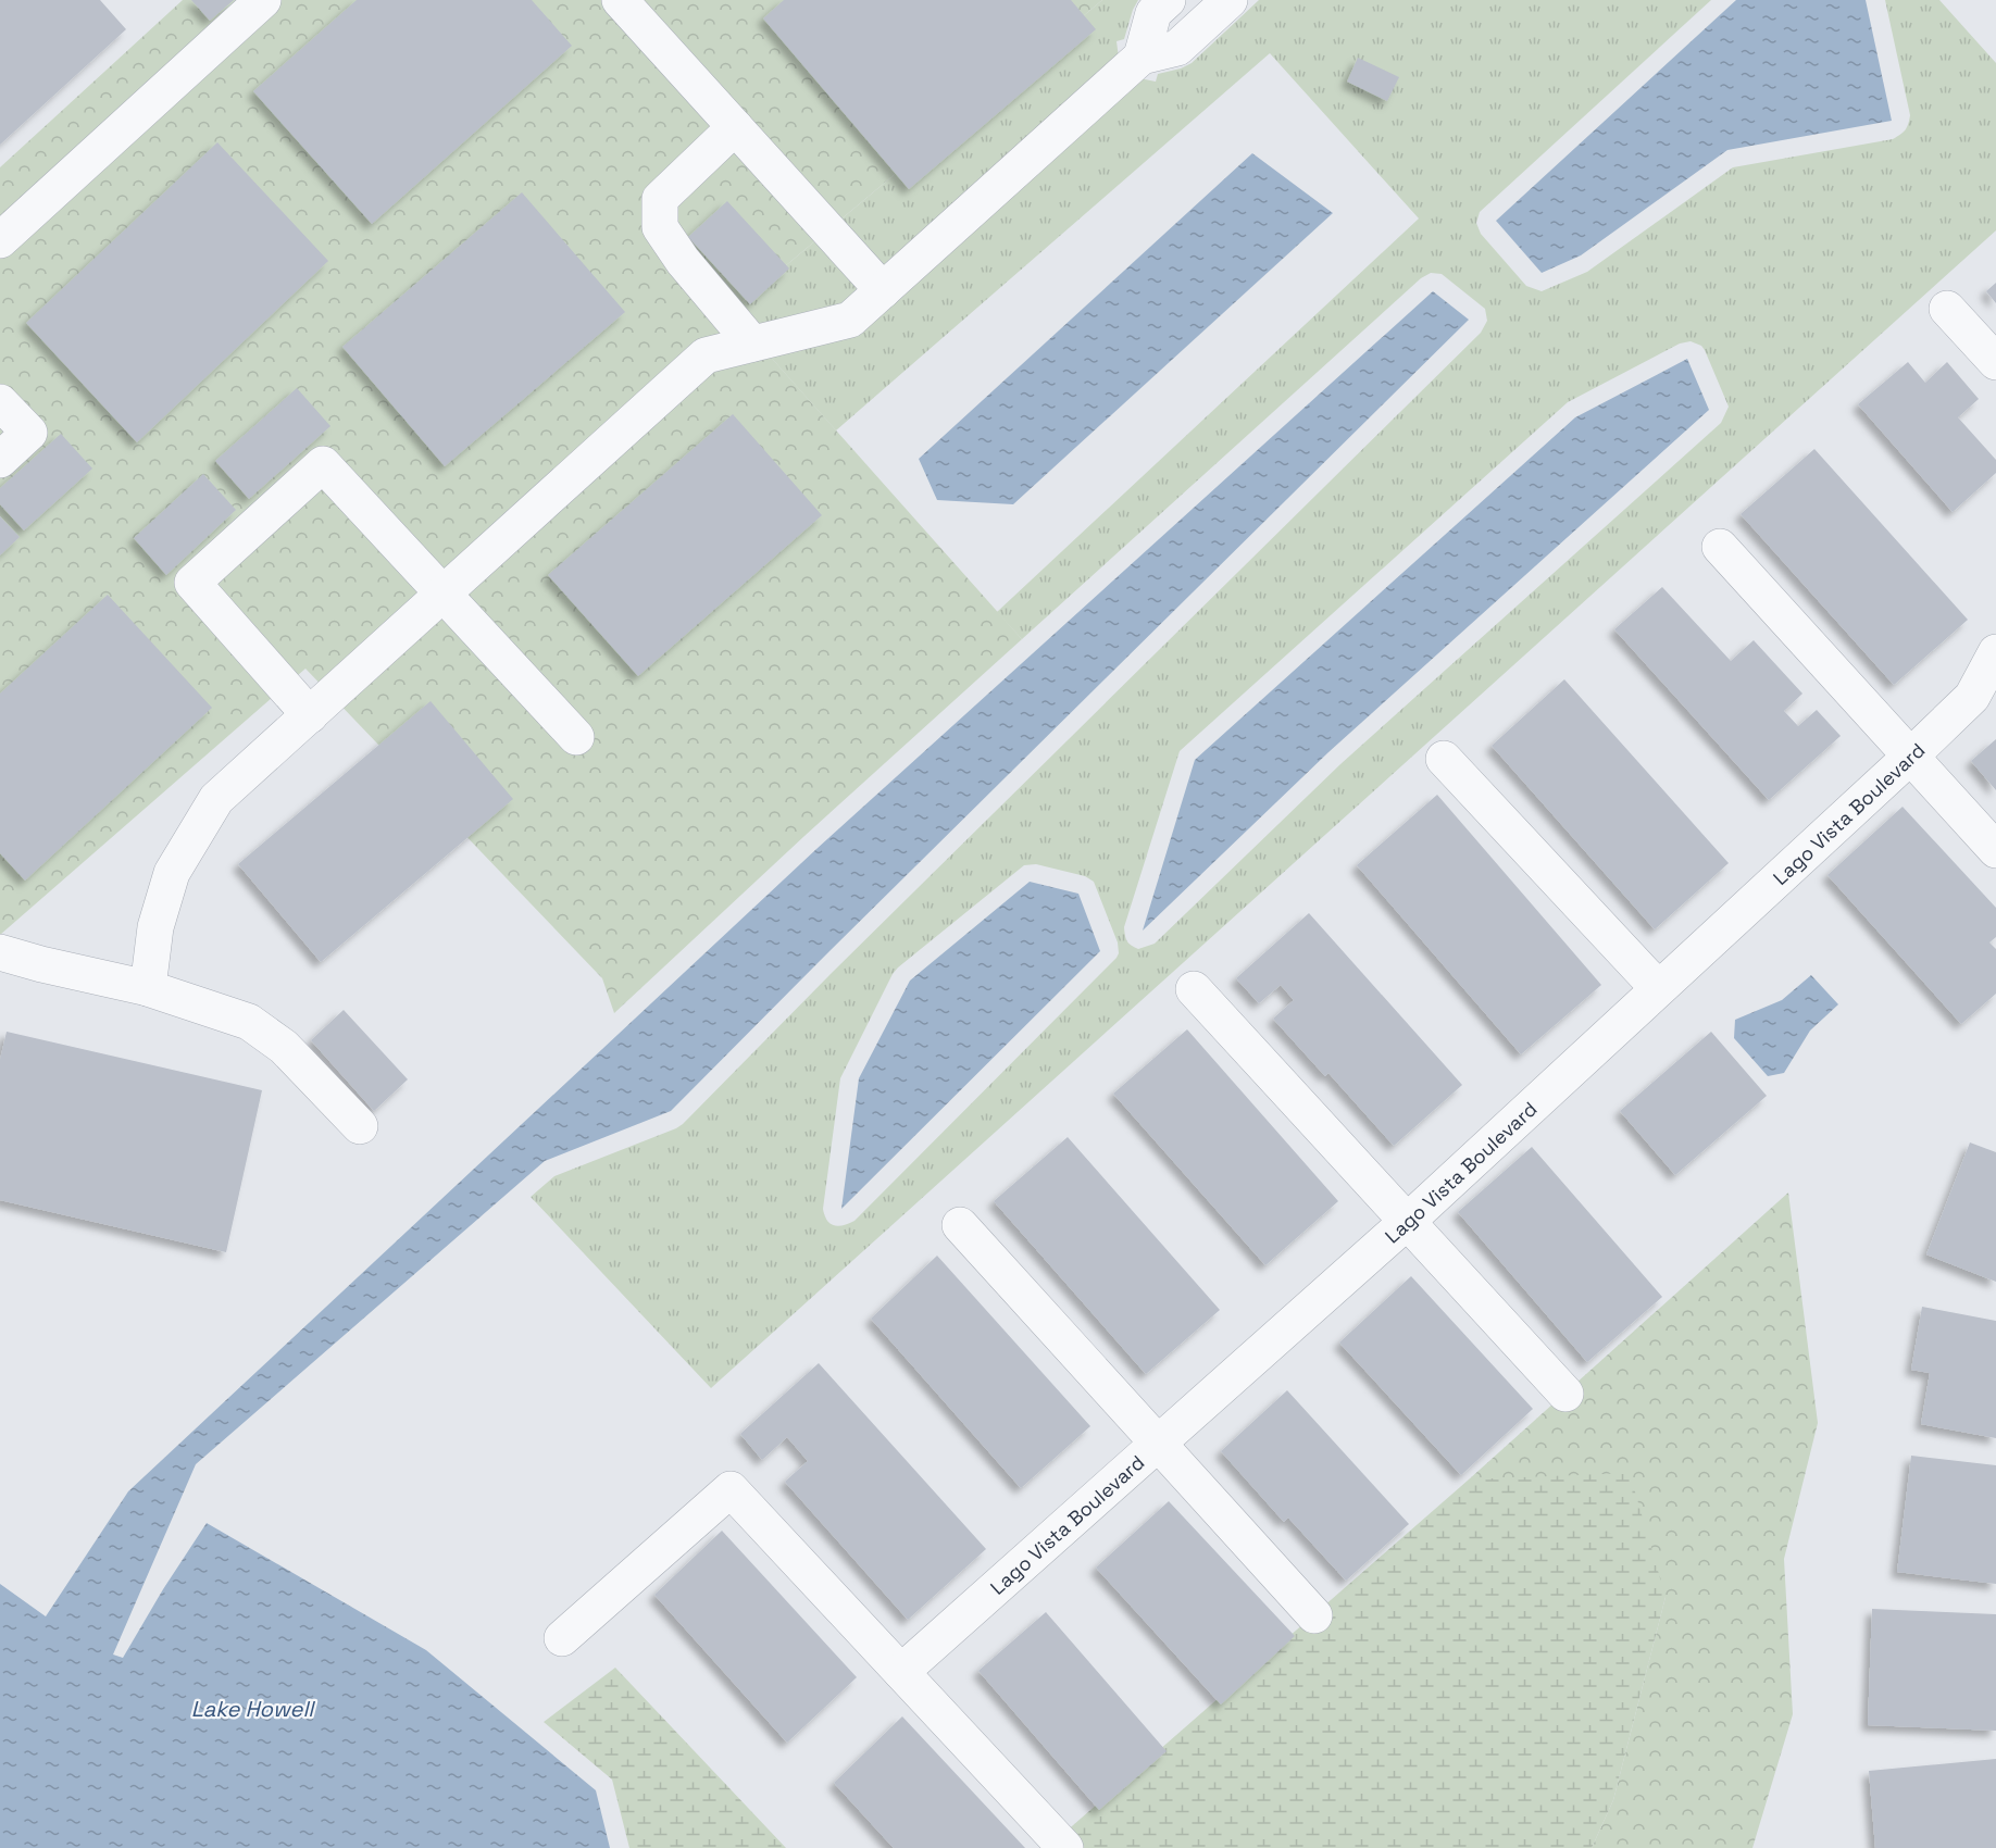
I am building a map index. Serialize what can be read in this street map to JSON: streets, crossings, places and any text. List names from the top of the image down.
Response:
{
  "streets": {
    "street": ["Lago Vista Boulevard"]
  },
  "water": ["Lake Howell"]
}
